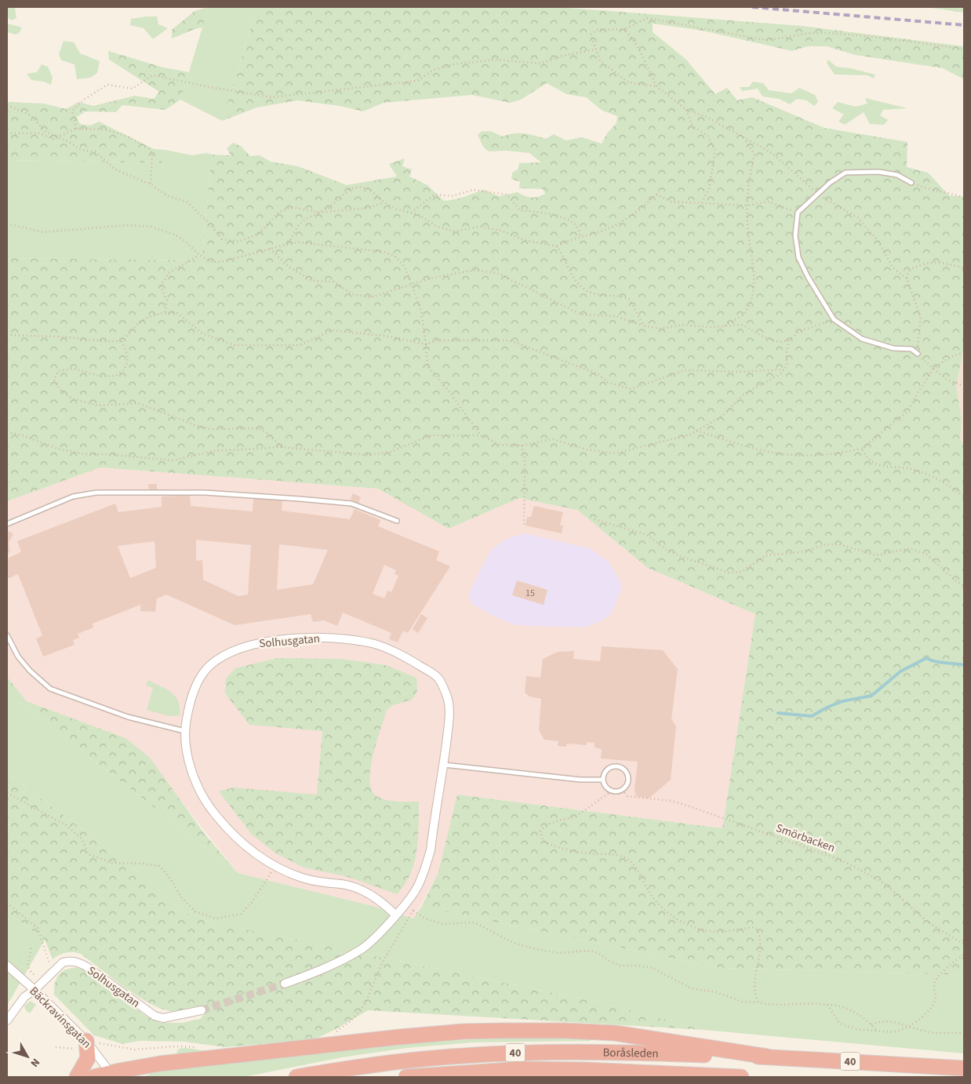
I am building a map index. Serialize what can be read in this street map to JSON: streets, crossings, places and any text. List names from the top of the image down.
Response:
{
  "streets": {
    "highway": ["40", "Boråsleden"],
    "street": ["Solhusgatan", "Bäckravinsgatan"],
    "path": ["Smörbacken"]
  },
  "crossings": [
    ["Solhusgatan", "Bäckravinsgatan"]
  ],
  "house_numbers": ["15"],
  "north": "bottom right"
}
